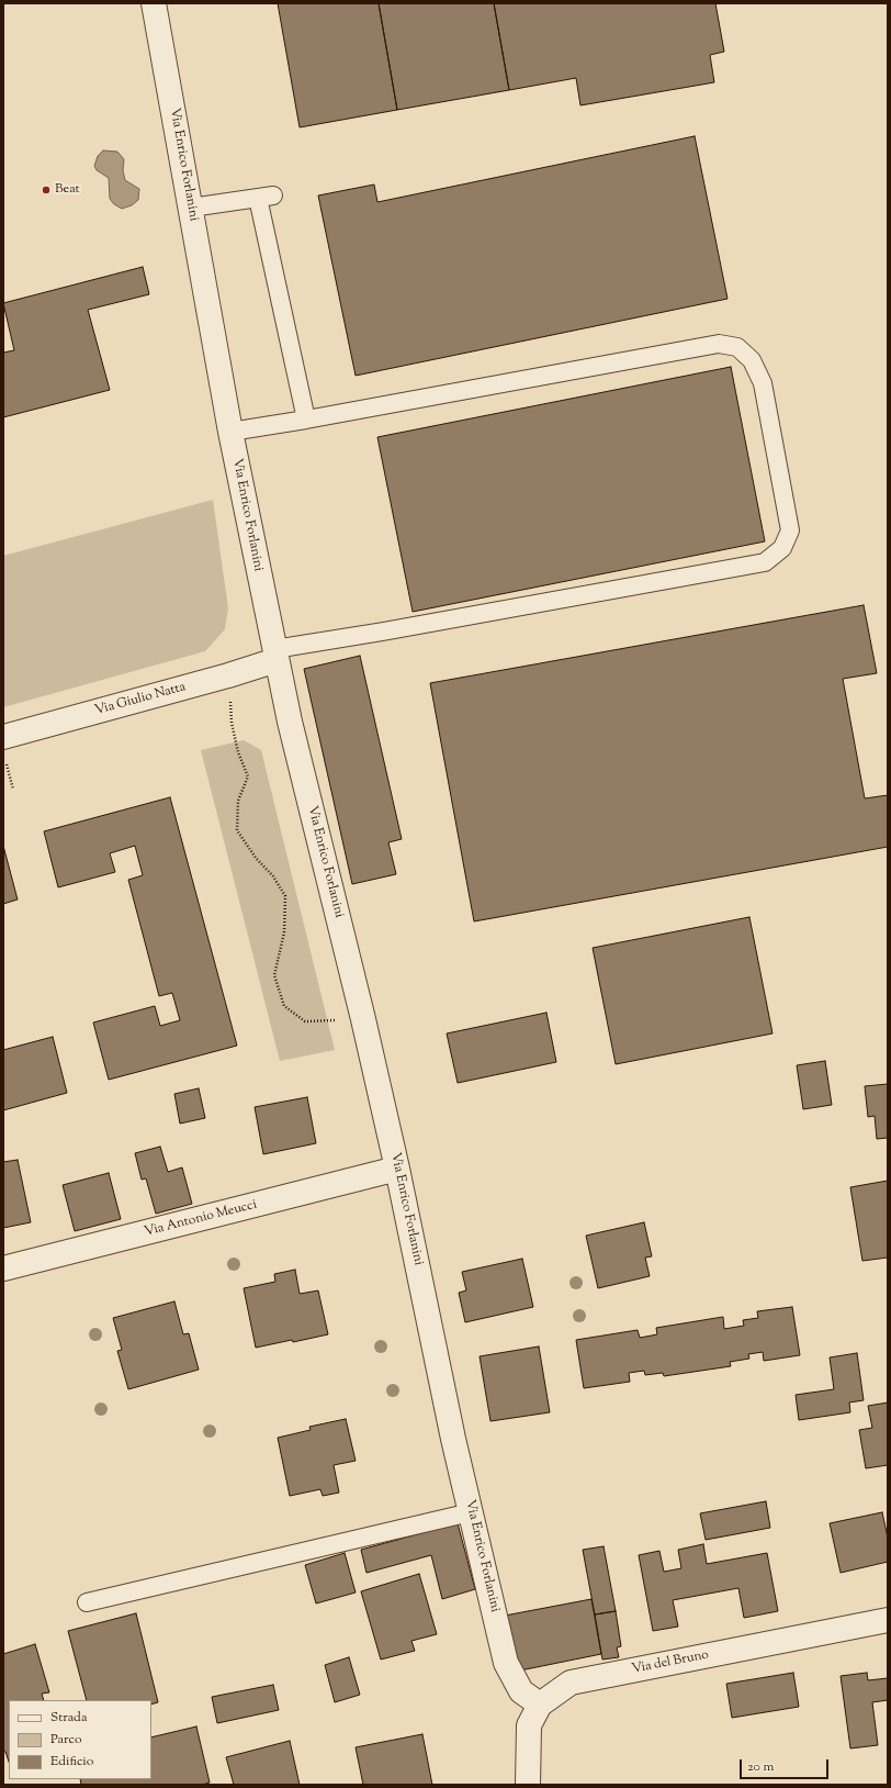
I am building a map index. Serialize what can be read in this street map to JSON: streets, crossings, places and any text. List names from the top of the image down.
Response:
{
  "streets": {
    "street": [
      "Via Enrico Forlanini",
      "Via Giulio Natta",
      "Via Antonio Meucci",
      "Via del Bruno"
    ]
  },
  "crossings": [
    ["Via Enrico Forlanini", "Via Giulio Natta"],
    ["Via Enrico Forlanini", "Via Antonio Meucci"],
    ["Via Enrico Forlanini", "Via del Bruno"]
  ],
  "places": ["Beat"],
  "legend": ["Strada", "Parco", "Edificio"],
  "scale_bar": "20 m"
}
